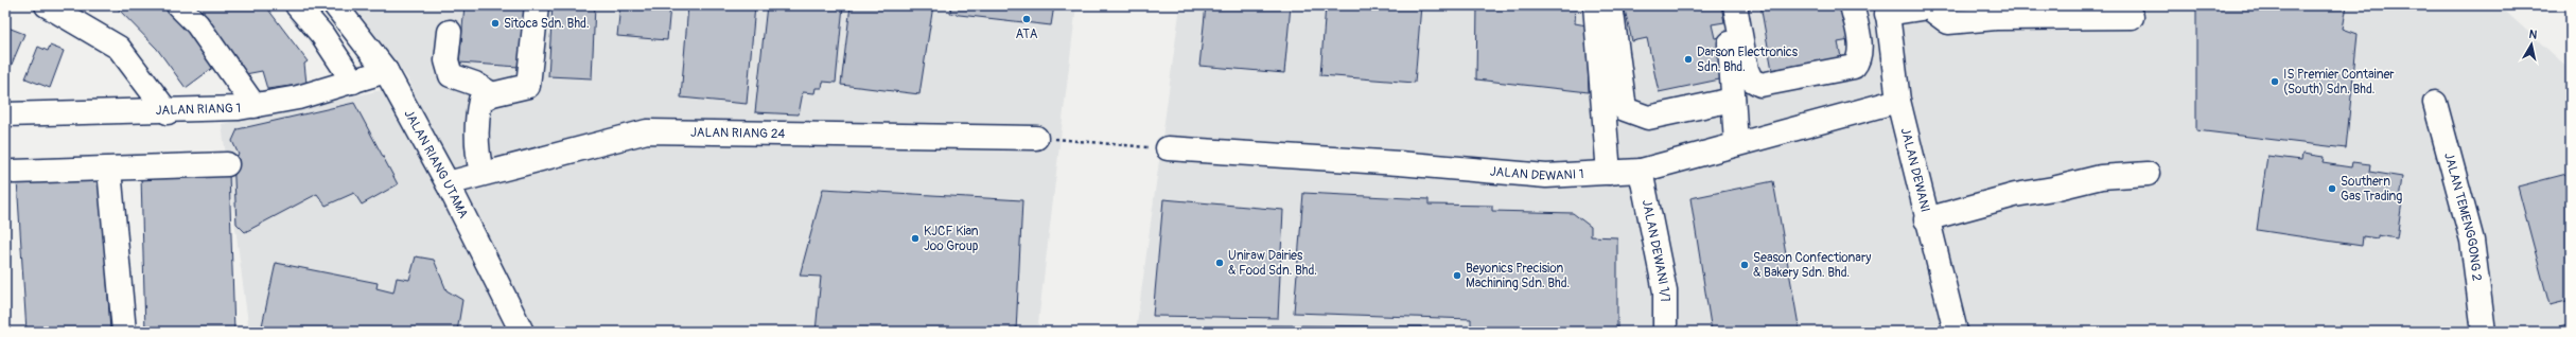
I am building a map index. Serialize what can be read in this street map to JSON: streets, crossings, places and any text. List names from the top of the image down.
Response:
{
  "streets": {
    "street": [
      "JALAN RIANG 1",
      "JALAN RIANG 24",
      "JALAN RIANG UTAMA",
      "JALAN DEWANI",
      "JALAN DEWANI 1",
      "JALAN TEMENGGONG 2",
      "JALAN DEWANI 1/1"
    ]
  },
  "crossings": [
    ["JALAN RIANG 1", "JALAN RIANG UTAMA"],
    ["JALAN RIANG 24", "JALAN RIANG UTAMA"],
    ["JALAN DEWANI", "JALAN DEWANI 1"],
    ["JALAN DEWANI 1", "JALAN DEWANI 1/1"]
  ],
  "places": [
    "ATA",
    "Sitoca Sdn. Bhd.",
    "Darson Electronics Sdn. Bhd.",
    "IS Premier Container (South) Sdn. Bhd.",
    "Southern Gas Trading",
    "KJCF Kian Joo Group",
    "Uniraw Dairies & Food Sdn. Bhd.",
    "Season Confectionary & Bakery Sdn. Bhd.",
    "Beyonics Precision Machining Sdn. Bhd."
  ],
  "north": "top"
}
